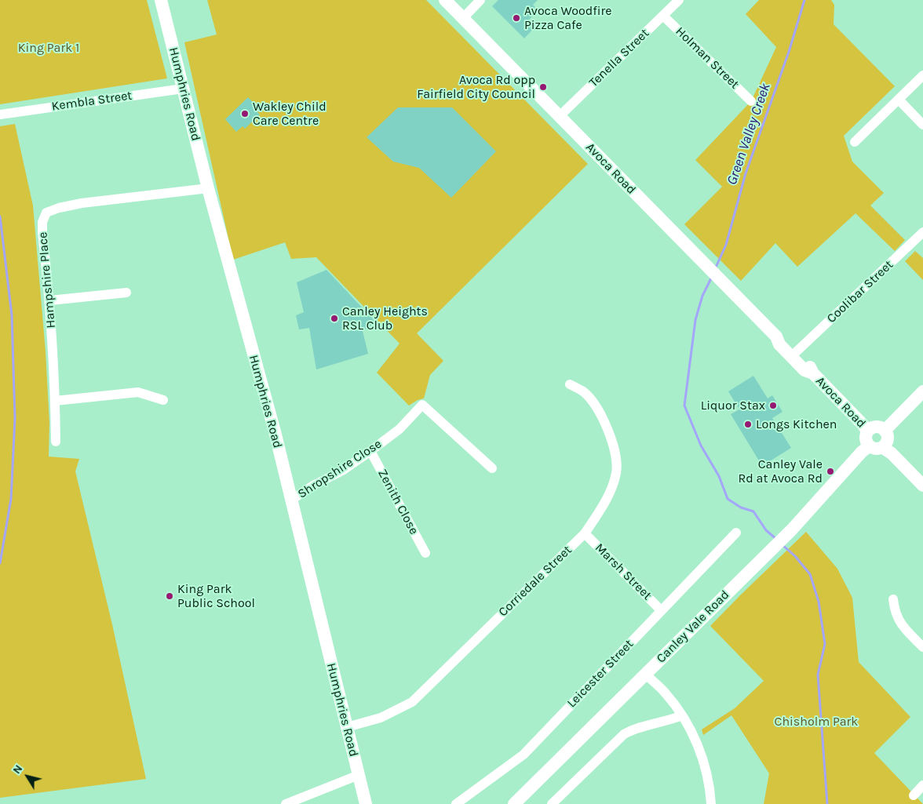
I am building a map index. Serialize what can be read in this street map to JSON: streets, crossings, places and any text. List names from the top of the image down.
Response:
{
  "streets": {
    "main road": ["Humphries Road", "Avoca Road", "Canley Vale Road"],
    "street": [
      "Tenella Street",
      "Holman Street",
      "Kembla Street",
      "Hampshire Place",
      "Coolibar Street",
      "Shropshire Close",
      "Zenith Close",
      "Marsh Street",
      "Corriedale Street",
      "Leicester Street"
    ]
  },
  "crossings": [
    ["Tenella Street", "Holman Street"],
    ["Tenella Street", "Avoca Road"],
    ["Humphries Road", "Kembla Street"],
    ["Humphries Road", "Hampshire Place"],
    ["Humphries Road", "Shropshire Close"],
    ["Humphries Road", "Corriedale Street"],
    ["Avoca Road", "Coolibar Street"],
    ["Avoca Road", "Canley Vale Road"],
    ["Shropshire Close", "Zenith Close"],
    ["Marsh Street", "Corriedale Street"],
    ["Marsh Street", "Leicester Street"]
  ],
  "water": ["Green Valley Creek"],
  "parks": ["King Park 1", "Chisholm Park"],
  "places": [
    "Avoca Woodfire Pizza Cafe",
    "Avoca Rd opp Fairfield City Council",
    "Wakley Child Care Centre",
    "Canley Heights RSL Club",
    "Liquor Stax",
    "Longs Kitchen",
    "Canley Vale Rd at Avoca Rd",
    "King Park Public School"
  ],
  "north": "top left"
}
